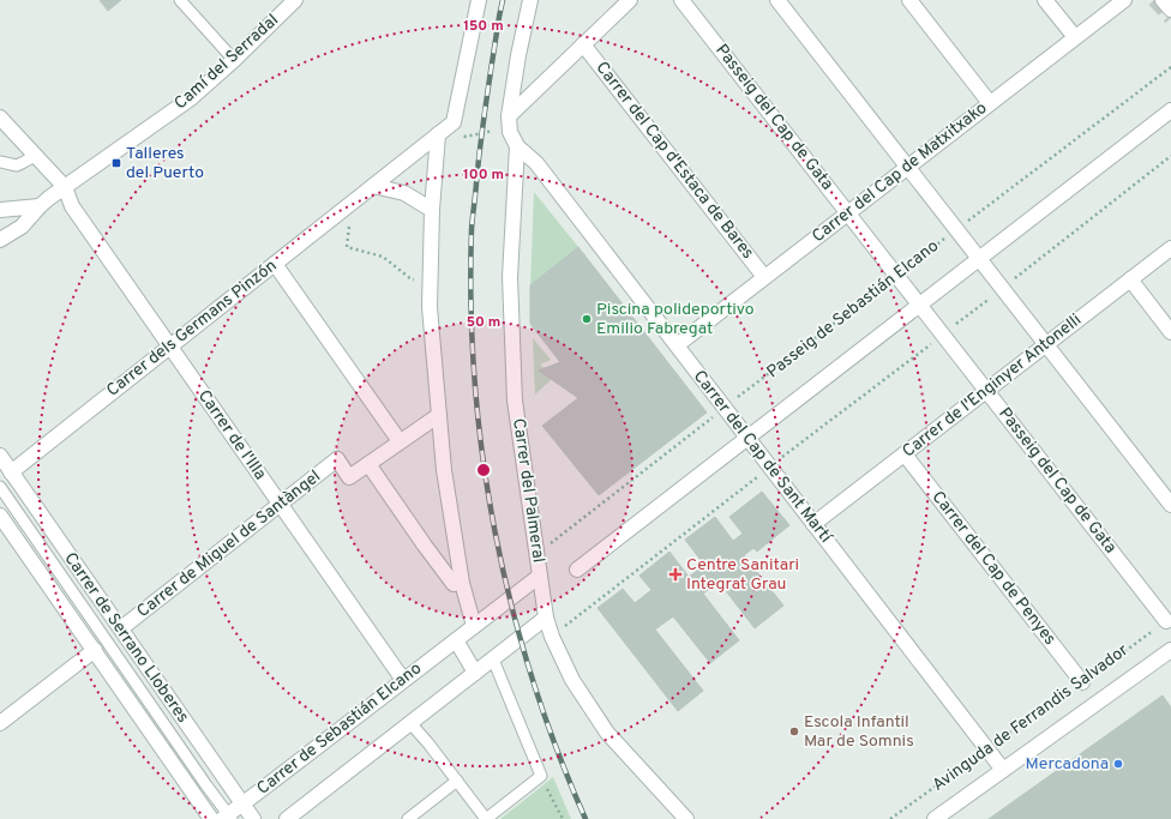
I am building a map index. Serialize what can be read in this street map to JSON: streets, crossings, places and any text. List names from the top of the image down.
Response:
{
  "streets": {
    "street": [
      "Camí del Serradal",
      "Passeig del Cap de Gata",
      "Carrer del Cap d'Estaca de Bares",
      "Carrer del Cap de Matxitxako",
      "Carrer dels Germans Pinzón",
      "Carrer de l'Enginyer Antonelli",
      "Carrer de l'Illa",
      "Carrer del Cap de Sant Martí",
      "Carrer del Palmeral",
      "Carrer de Miguel de Santàngel",
      "Carrer del Cap de Penyes",
      "Carrer de Serrano Lloberes",
      "Avinguda de Ferrandis Salvador",
      "Carrer de Sebastián Elcano"
    ],
    "path": ["Passeig de Sebastián Elcano"]
  },
  "crossings": [
    ["Camí del Serradal", "Carrer de l'Illa"],
    ["Passeig del Cap de Gata", "Carrer del Cap de Matxitxako"],
    ["Passeig del Cap de Gata", "Passeig de Sebastián Elcano"],
    ["Passeig del Cap de Gata", "Carrer de l'Enginyer Antonelli"],
    ["Passeig del Cap de Gata", "Avinguda de Ferrandis Salvador"],
    ["Carrer del Cap d'Estaca de Bares", "Carrer del Cap de Matxitxako"],
    ["Carrer del Cap de Matxitxako", "Carrer del Cap de Sant Martí"],
    ["Passeig de Sebastián Elcano", "Carrer del Cap de Sant Martí"],
    ["Passeig de Sebastián Elcano", "Carrer del Palmeral"],
    ["Carrer dels Germans Pinzón", "Carrer de l'Illa"],
    ["Carrer dels Germans Pinzón", "Carrer de Serrano Lloberes"],
    ["Carrer de l'Enginyer Antonelli", "Carrer del Cap de Sant Martí"],
    ["Carrer de l'Enginyer Antonelli", "Carrer del Cap de Penyes"],
    ["Carrer de l'Illa", "Carrer de Miguel de Santàngel"],
    ["Carrer de l'Illa", "Carrer de Sebastián Elcano"],
    ["Carrer del Cap de Sant Martí", "Carrer del Palmeral"],
    ["Carrer del Cap de Sant Martí", "Avinguda de Ferrandis Salvador"],
    ["Carrer del Palmeral", "Carrer de Sebastián Elcano"],
    ["Carrer de Miguel de Santàngel", "Carrer de Serrano Lloberes"],
    ["Carrer del Cap de Penyes", "Avinguda de Ferrandis Salvador"],
    ["Carrer de Serrano Lloberes", "Carrer de Sebastián Elcano"]
  ],
  "places": {
    "transit": ["Talleres del Puerto"],
    "other": ["Piscina polideportivo Emilio Fabregat", "Escola Infantil Mar de Somnis", "Mercadona"],
    "health": ["Centre Sanitari Integrat Grau"]
  },
  "rings": ["150 m", "100 m", "50 m"]
}
